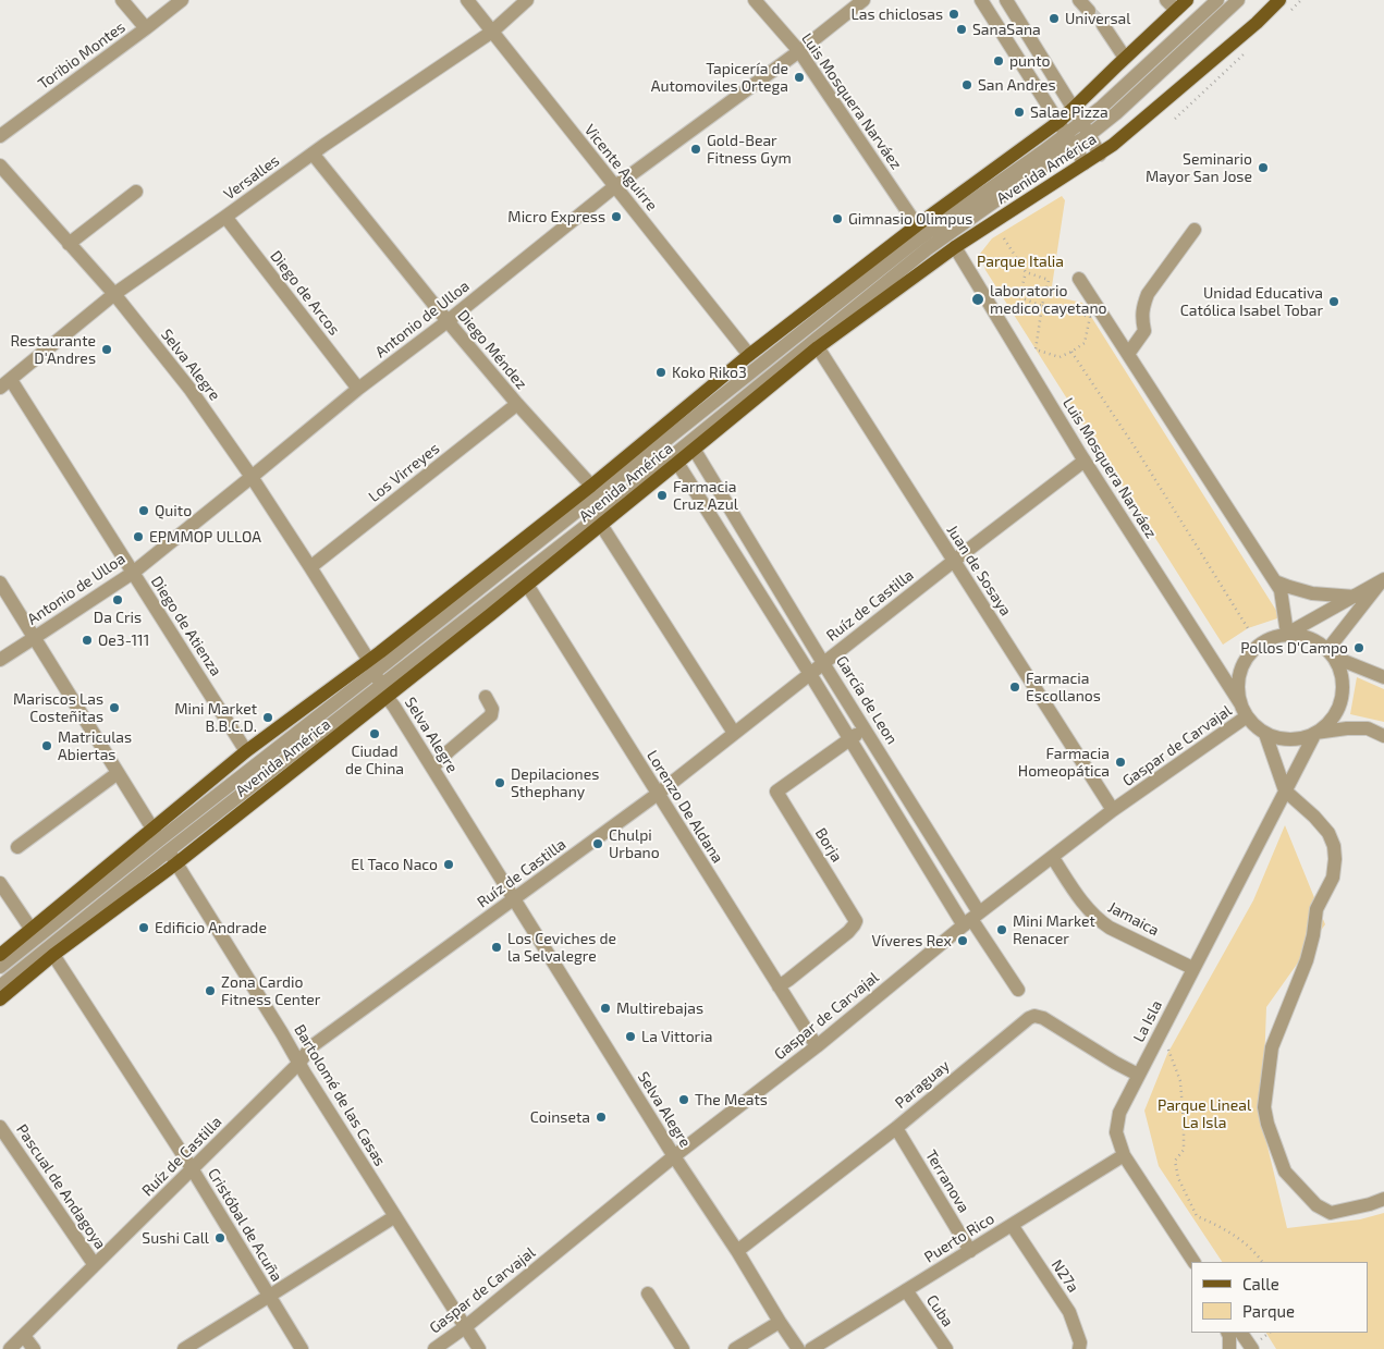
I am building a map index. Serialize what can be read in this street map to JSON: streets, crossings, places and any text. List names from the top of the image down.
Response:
{
  "streets": {
    "main road": ["Avenida América"],
    "street": [
      "Toribio Montes",
      "Luis Mosquera Narváez",
      "Vicente Aguirre",
      "Versalles",
      "Diego de Arcos",
      "Antonio de Ulloa",
      "Diego Méndez",
      "Selva Alegre",
      "Los Virreyes",
      "Juan de Sosaya",
      "Ruíz de Castilla",
      "Diego de Atienza",
      "García de Leon",
      "Gaspar de Carvajal",
      "Lorenzo De Aldana",
      "Borja",
      "Jamaica",
      "La Isla",
      "Paraguay",
      "Bartolomé de las Casas",
      "Terranova",
      "Pascual de Andagoya",
      "Cristóbal de Acuña",
      "Puerto Rico",
      "N27a",
      "Cuba"
    ]
  },
  "crossings": [
    ["Luis Mosquera Narváez", "Avenida América"],
    ["Luis Mosquera Narváez", "Antonio de Ulloa"],
    ["Luis Mosquera Narváez", "Ruíz de Castilla"],
    ["Luis Mosquera Narváez", "Gaspar de Carvajal"],
    ["Luis Mosquera Narváez", "La Isla"],
    ["Vicente Aguirre", "Avenida América"],
    ["Vicente Aguirre", "Versalles"],
    ["Vicente Aguirre", "Antonio de Ulloa"],
    ["Avenida América", "Diego Méndez"],
    ["Avenida América", "Selva Alegre"],
    ["Avenida América", "Juan de Sosaya"],
    ["Avenida América", "Diego de Atienza"],
    ["Avenida América", "García de Leon"],
    ["Avenida América", "Lorenzo De Aldana"],
    ["Avenida América", "Bartolomé de las Casas"],
    ["Avenida América", "Cristóbal de Acuña"],
    ["Versalles", "Diego de Arcos"],
    ["Versalles", "Diego Méndez"],
    ["Versalles", "Selva Alegre"],
    ["Versalles", "Diego de Atienza"],
    ["Diego de Arcos", "Antonio de Ulloa"],
    ["Antonio de Ulloa", "Diego Méndez"],
    ["Antonio de Ulloa", "Selva Alegre"],
    ["Antonio de Ulloa", "Diego de Atienza"],
    ["Antonio de Ulloa", "Bartolomé de las Casas"],
    ["Diego Méndez", "Los Virreyes"],
    ["Selva Alegre", "Los Virreyes"],
    ["Selva Alegre", "Ruíz de Castilla"],
    ["Selva Alegre", "Gaspar de Carvajal"],
    ["Selva Alegre", "Paraguay"],
    ["Juan de Sosaya", "Ruíz de Castilla"],
    ["Juan de Sosaya", "Gaspar de Carvajal"],
    ["Ruíz de Castilla", "García de Leon"],
    ["Ruíz de Castilla", "Lorenzo De Aldana"],
    ["Ruíz de Castilla", "Bartolomé de las Casas"],
    ["Ruíz de Castilla", "Pascual de Andagoya"],
    ["Ruíz de Castilla", "Cristóbal de Acuña"],
    ["García de Leon", "Gaspar de Carvajal"],
    ["García de Leon", "Borja"],
    ["Gaspar de Carvajal", "Lorenzo De Aldana"],
    ["Gaspar de Carvajal", "Jamaica"],
    ["Gaspar de Carvajal", "La Isla"],
    ["Gaspar de Carvajal", "Bartolomé de las Casas"],
    ["Lorenzo De Aldana", "Borja"],
    ["Jamaica", "La Isla"],
    ["La Isla", "Paraguay"],
    ["La Isla", "Puerto Rico"],
    ["Paraguay", "Terranova"],
    ["Terranova", "Puerto Rico"],
    ["Puerto Rico", "N27a"],
    ["Puerto Rico", "Cuba"]
  ],
  "parks": ["Parque Italia", "Parque Lineal La Isla"],
  "places": [
    "Las chiclosas",
    "Universal",
    "SanaSana",
    "punto",
    "Tapicería de Automoviles Ortega",
    "San Andres",
    "Salae Pizza",
    "Gold-Bear Fitness Gym",
    "Seminario Mayor San Jose",
    "Micro Express",
    "Gimnasio Olimpus",
    "laboratorio medico cayetano",
    "Unidad Educativa Católica Isabel Tobar",
    "Restaurante D'Andres",
    "Koko Riko3",
    "Farmacia Cruz Azul",
    "Quito",
    "EPMMOP ULLOA",
    "Da Cris",
    "Oe3-111",
    "Pollos D'Campo",
    "Farmacia Escollanos",
    "Mariscos Las Costeñitas",
    "Mini Market B.B.C.D.",
    "Ciudad de China",
    "Matriculas Abiertas",
    "Farmacia Homeopática",
    "Depilaciones Sthephany",
    "Chulpi Urbano",
    "El Taco Naco",
    "Edificio Andrade",
    "Mini Market Renacer",
    "Víveres Rex",
    "Los Ceviches de la Selvalegre",
    "Zona Cardio Fitness Center",
    "Multirebajas",
    "La Vittoria",
    "The Meats",
    "Coinseta",
    "Sushi Call"
  ],
  "legend": ["Calle", "Parque"]
}
